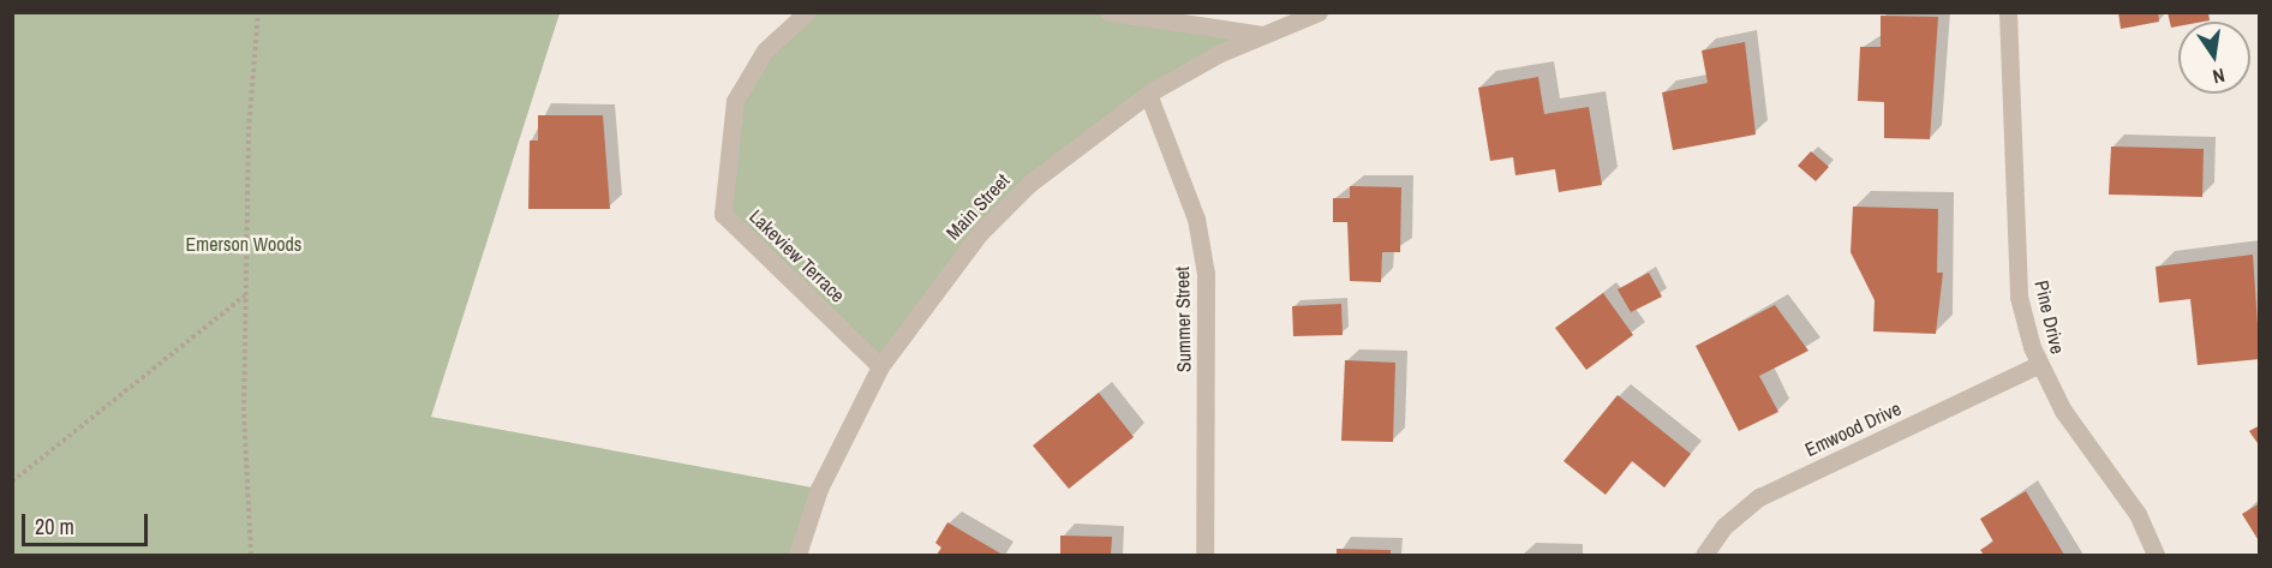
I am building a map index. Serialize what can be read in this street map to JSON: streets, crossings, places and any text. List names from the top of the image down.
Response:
{
  "streets": {
    "street": [
      "Main Street",
      "Lakeview Terrace",
      "Pine Drive",
      "Summer Street",
      "Emwood Drive"
    ]
  },
  "crossings": [
    ["Main Street", "Lakeview Terrace"],
    ["Main Street", "Summer Street"],
    ["Pine Drive", "Emwood Drive"]
  ],
  "parks": ["Emerson Woods"],
  "scale_bar": "20 m",
  "north": "bottom"
}
